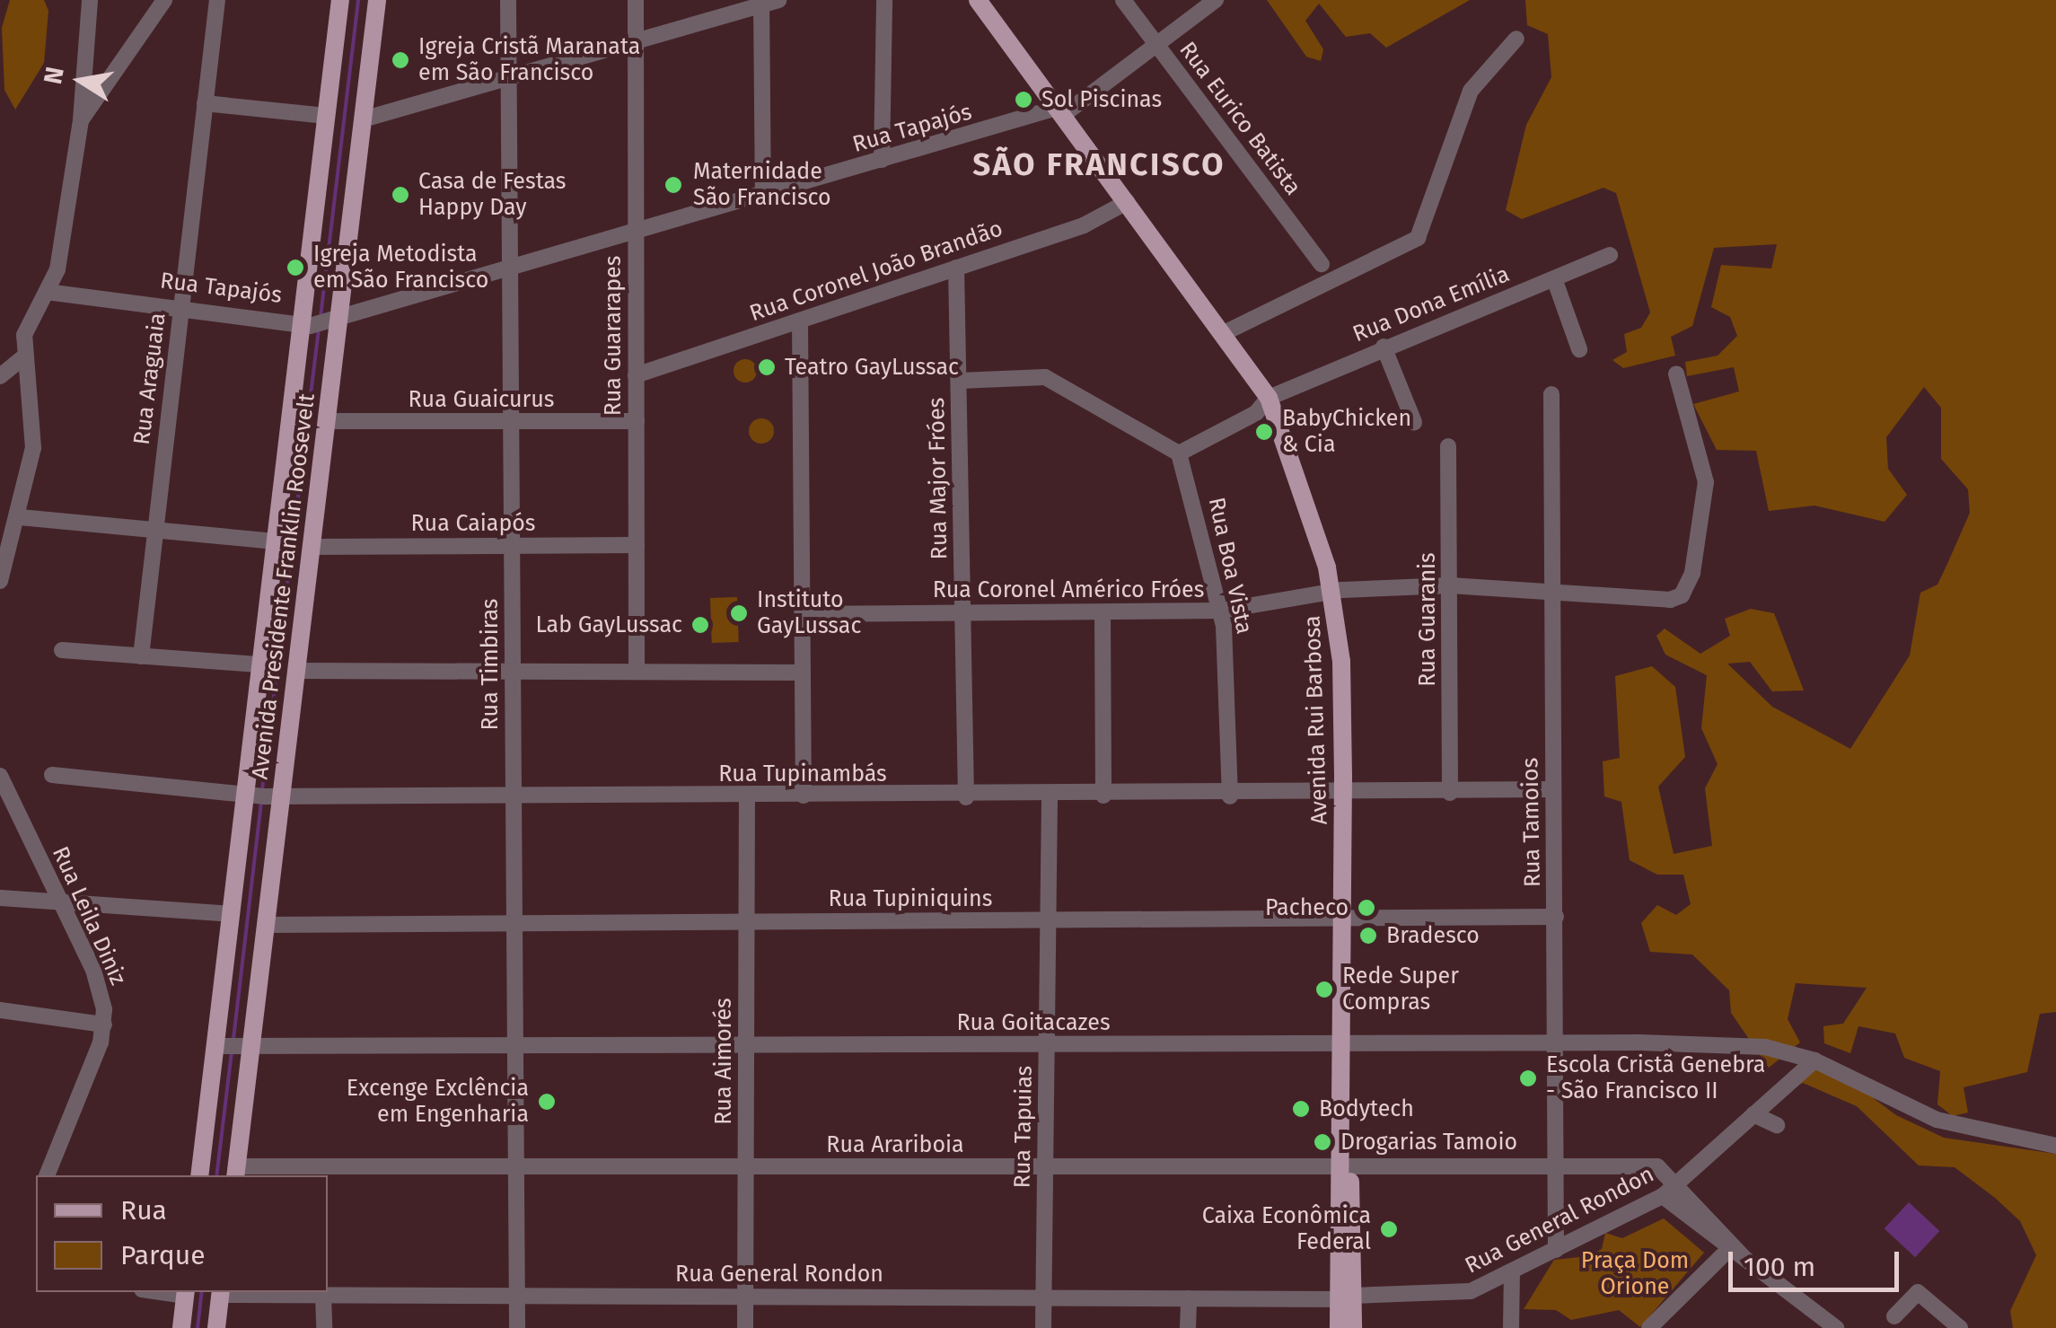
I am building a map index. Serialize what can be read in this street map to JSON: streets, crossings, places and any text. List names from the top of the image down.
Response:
{
  "streets": {
    "main road": ["Avenida Presidente Franklin Roosevelt", "Avenida Rui Barbosa"],
    "street": [
      "Rua Eurico Batista",
      "Rua Tapajós",
      "Rua Coronel João Brandão",
      "Rua Dona Emília",
      "Rua Guararapes",
      "Rua Araguaia",
      "Rua Guaicurus",
      "Rua Major Fróes",
      "Rua Caiapós",
      "Rua Boa Vista",
      "Rua Coronel Américo Fróes",
      "Rua Guaranis",
      "Rua Timbiras",
      "Rua Tupinambás",
      "Rua Tamoios",
      "Rua Tupiniquins",
      "Rua Leila Diniz",
      "Rua Goitacazes",
      "Rua Aimorés",
      "Rua Tapuias",
      "Rua Arariboia",
      "Rua General Rondon"
    ]
  },
  "crossings": [
    ["Rua Tapajós", "Rua Guararapes"],
    ["Rua Tapajós", "Rua Araguaia"],
    ["Rua Tapajós", "Avenida Presidente Franklin Roosevelt"],
    ["Rua Tapajós", "Rua Timbiras"],
    ["Rua Tapajós", "Avenida Rui Barbosa"],
    ["Rua Coronel João Brandão", "Rua Guararapes"],
    ["Rua Coronel João Brandão", "Rua Major Fróes"],
    ["Rua Coronel João Brandão", "Avenida Rui Barbosa"],
    ["Rua Dona Emília", "Rua Boa Vista"],
    ["Rua Dona Emília", "Avenida Rui Barbosa"],
    ["Rua Guararapes", "Rua Guaicurus"],
    ["Rua Guararapes", "Rua Caiapós"],
    ["Rua Guaicurus", "Avenida Presidente Franklin Roosevelt"],
    ["Rua Guaicurus", "Rua Timbiras"],
    ["Rua Major Fróes", "Rua Coronel Américo Fróes"],
    ["Rua Major Fróes", "Rua Tupinambás"],
    ["Rua Caiapós", "Avenida Presidente Franklin Roosevelt"],
    ["Rua Caiapós", "Rua Timbiras"],
    ["Rua Boa Vista", "Rua Coronel Américo Fróes"],
    ["Rua Boa Vista", "Rua Tupinambás"],
    ["Avenida Presidente Franklin Roosevelt", "Rua Tupinambás"],
    ["Avenida Presidente Franklin Roosevelt", "Rua Tupiniquins"],
    ["Avenida Presidente Franklin Roosevelt", "Rua Goitacazes"],
    ["Avenida Presidente Franklin Roosevelt", "Rua Arariboia"],
    ["Rua Coronel Américo Fróes", "Rua Guaranis"],
    ["Rua Coronel Américo Fróes", "Avenida Rui Barbosa"],
    ["Rua Coronel Américo Fróes", "Rua Tamoios"],
    ["Rua Guaranis", "Rua Tupinambás"],
    ["Rua Timbiras", "Rua Tupinambás"],
    ["Rua Timbiras", "Rua Tupiniquins"],
    ["Rua Timbiras", "Rua Goitacazes"],
    ["Rua Timbiras", "Rua Arariboia"],
    ["Rua Timbiras", "Rua General Rondon"],
    ["Avenida Rui Barbosa", "Rua Tupinambás"],
    ["Avenida Rui Barbosa", "Rua Tupiniquins"],
    ["Avenida Rui Barbosa", "Rua Goitacazes"],
    ["Avenida Rui Barbosa", "Rua Arariboia"],
    ["Avenida Rui Barbosa", "Rua General Rondon"],
    ["Rua Tupinambás", "Rua Tamoios"],
    ["Rua Tupinambás", "Rua Aimorés"],
    ["Rua Tupinambás", "Rua Tapuias"],
    ["Rua Tamoios", "Rua Tupiniquins"],
    ["Rua Tamoios", "Rua Goitacazes"],
    ["Rua Tamoios", "Rua Arariboia"],
    ["Rua Tamoios", "Rua General Rondon"],
    ["Rua Tupiniquins", "Rua Aimorés"],
    ["Rua Tupiniquins", "Rua Tapuias"],
    ["Rua Goitacazes", "Rua Aimorés"],
    ["Rua Goitacazes", "Rua Tapuias"],
    ["Rua Goitacazes", "Rua General Rondon"],
    ["Rua Aimorés", "Rua Arariboia"],
    ["Rua Aimorés", "Rua General Rondon"],
    ["Rua Tapuias", "Rua Arariboia"],
    ["Rua Tapuias", "Rua General Rondon"],
    ["Rua Arariboia", "Rua General Rondon"]
  ],
  "districts": ["SÃO FRANCISCO"],
  "parks": ["Praça Dom Orione"],
  "places": [
    "Igreja Cristã Maranata em São Francisco",
    "Sol Piscinas",
    "Maternidade São Francisco",
    "Casa de Festas Happy Day",
    "Igreja Metodista em São Francisco",
    "Teatro GayLussac",
    "BabyChicken & Cia",
    "Instituto GayLussac",
    "Lab GayLussac",
    "Pacheco",
    "Bradesco",
    "Rede Super Compras",
    "Escola Cristã Genebra - São Francisco II",
    "Excenge Exclência em Engenharia",
    "Bodytech",
    "Drogarias Tamoio",
    "Caixa Econômica Federal"
  ],
  "legend": ["Rua", "Parque"],
  "scale_bar": "100 m",
  "north": "left"
}
